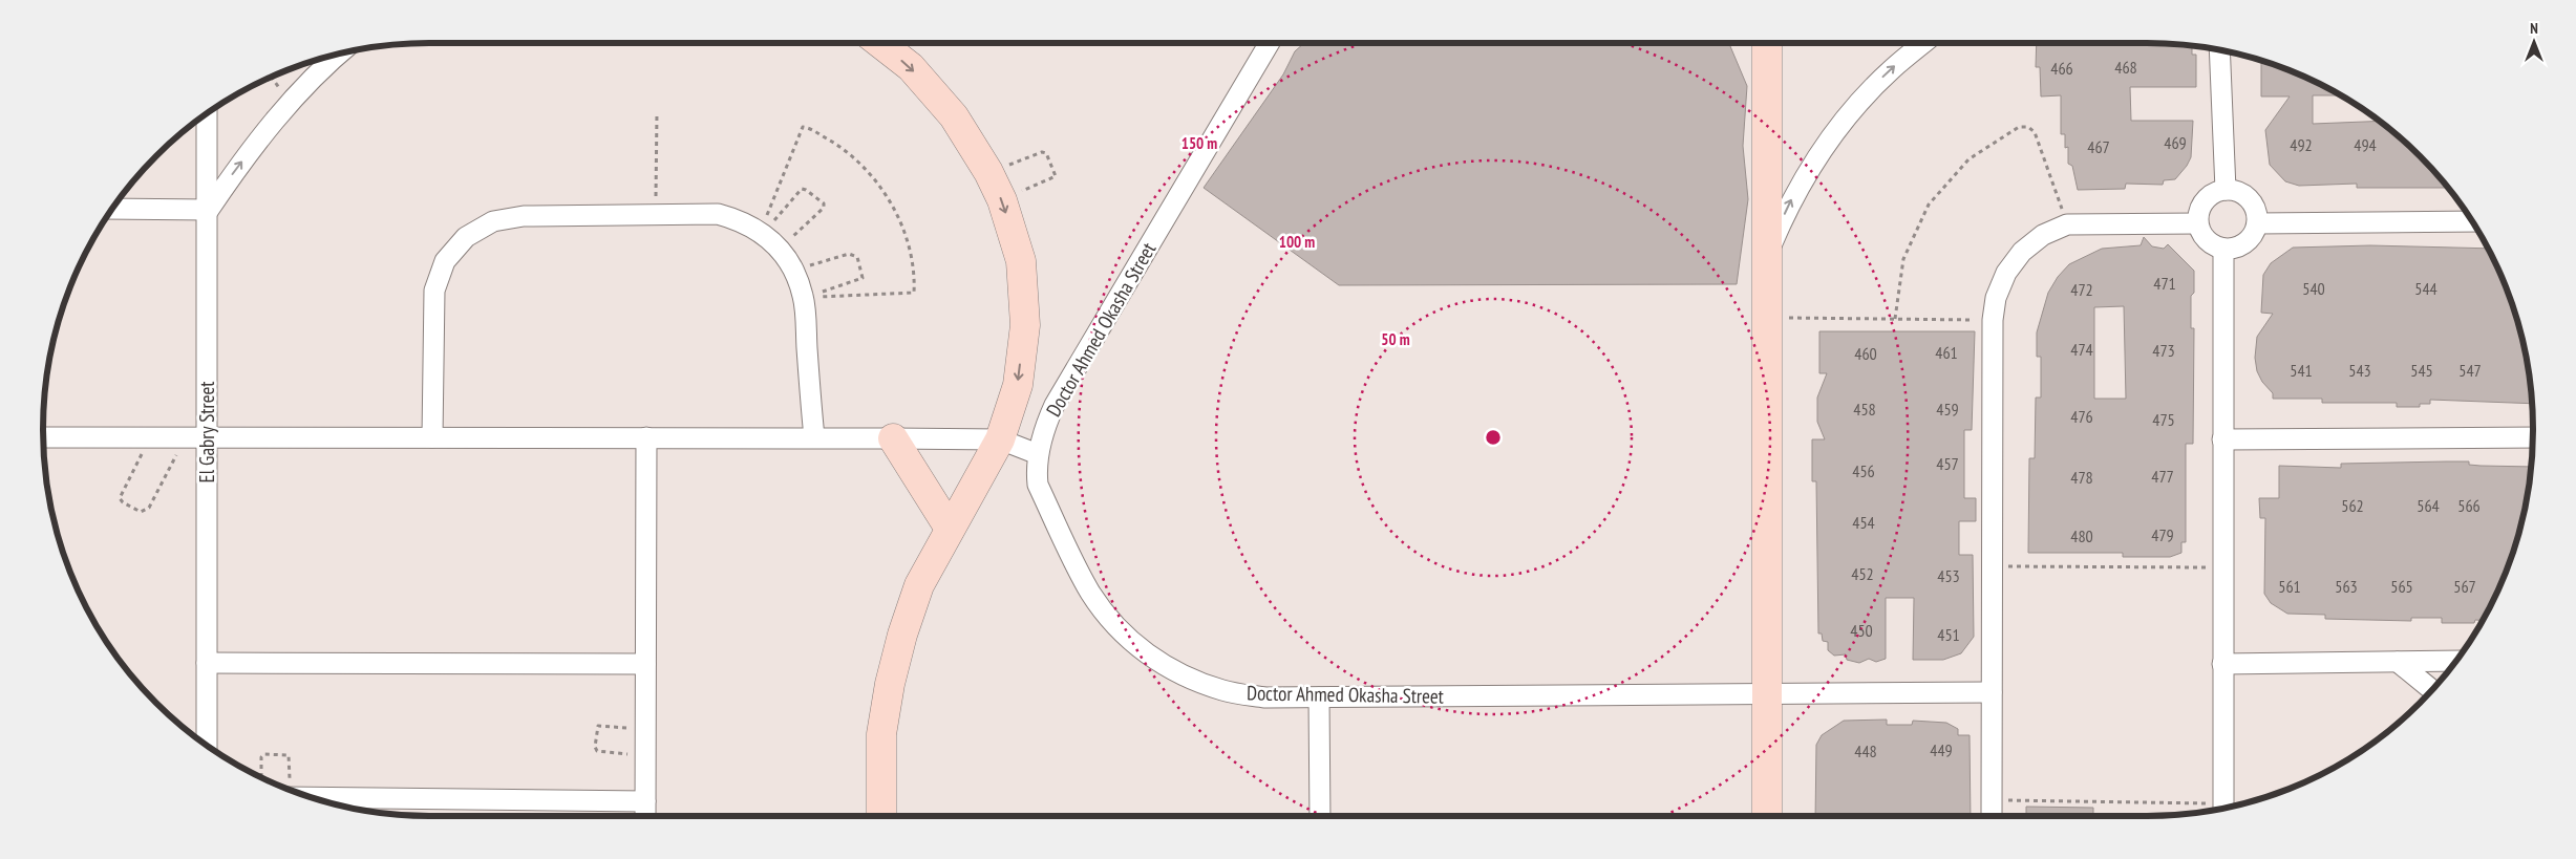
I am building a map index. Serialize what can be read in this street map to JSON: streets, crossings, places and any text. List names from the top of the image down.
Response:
{
  "streets": {
    "street": ["Doctor Ahmed Okasha Street", "El Gabry Street"]
  },
  "house_numbers": [
    "468",
    "466",
    "469",
    "492",
    "494",
    "467",
    "471",
    "540",
    "544",
    "472",
    "474",
    "473",
    "461",
    "460",
    "541",
    "543",
    "545",
    "547",
    "458",
    "459",
    "476",
    "475",
    "457",
    "456",
    "477",
    "478",
    "562",
    "564",
    "566",
    "454",
    "479",
    "480",
    "452",
    "453",
    "561",
    "563",
    "565",
    "567",
    "450",
    "451",
    "449",
    "448"
  ],
  "north": "top",
  "rings": ["150 m", "100 m", "50 m"]
}
